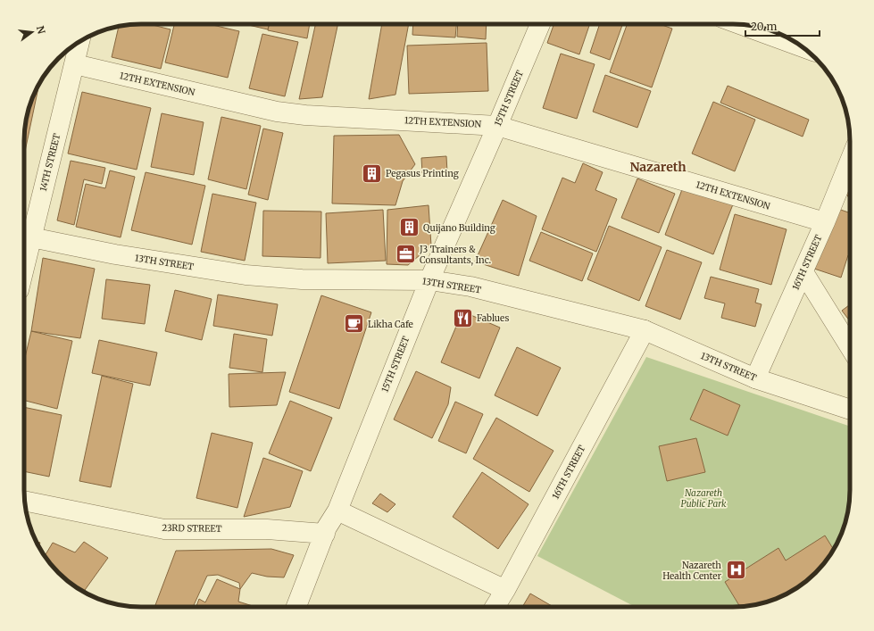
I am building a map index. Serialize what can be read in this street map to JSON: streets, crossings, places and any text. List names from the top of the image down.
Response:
{
  "streets": {
    "street": [
      "12TH EXTENSION",
      "15TH STREET",
      "14TH STREET",
      "13TH STREET",
      "16TH STREET",
      "23RD STREET"
    ]
  },
  "crossings": [
    ["12TH EXTENSION", "15TH STREET"],
    ["12TH EXTENSION", "14TH STREET"],
    ["12TH EXTENSION", "16TH STREET"],
    ["15TH STREET", "13TH STREET"],
    ["15TH STREET", "23RD STREET"],
    ["14TH STREET", "13TH STREET"],
    ["13TH STREET", "16TH STREET"]
  ],
  "districts": ["Nazareth"],
  "parks": ["Nazareth Public Park"],
  "places": {
    "building": ["Pegasus Printing", "Quijano Building"],
    "office": ["J3 Trainers & Consultants, Inc."],
    "restaurant": ["Fablues"],
    "cafe": ["Likha Cafe"],
    "hospital": ["Nazareth Health Center"]
  },
  "scale_bar": "20 m",
  "north": "right"
}
